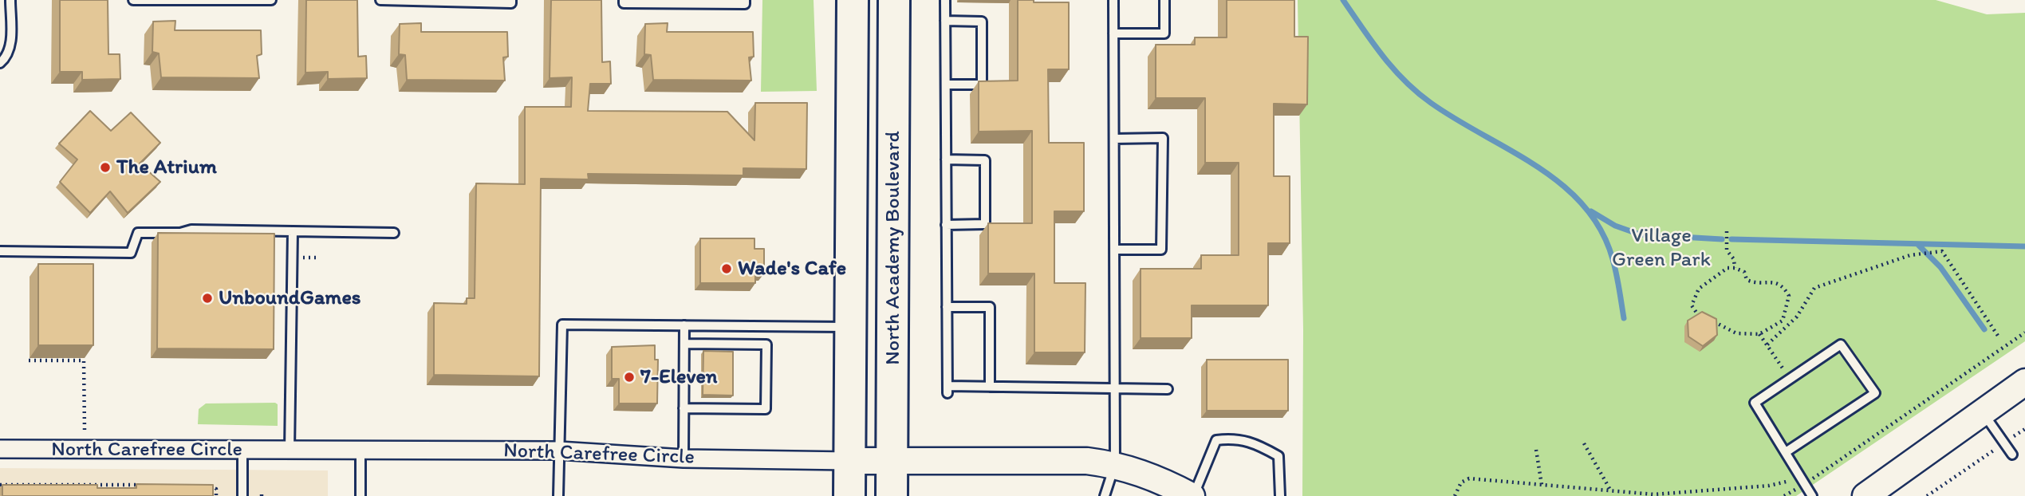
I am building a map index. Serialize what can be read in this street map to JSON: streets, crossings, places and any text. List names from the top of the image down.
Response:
{
  "streets": {
    "highway": ["North Academy Boulevard"],
    "main road": ["North Carefree Circle"]
  },
  "crossings": [
    ["North Academy Boulevard", "North Carefree Circle"]
  ],
  "parks": ["Village Green Park"],
  "places": [
    "The Atrium",
    "Wade's Cafe",
    "UnboundGames",
    "7-Eleven"
  ]
}
